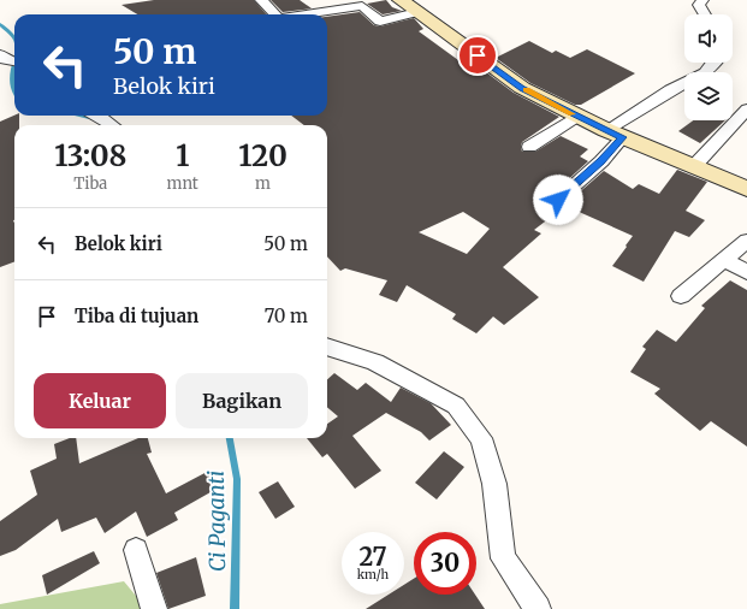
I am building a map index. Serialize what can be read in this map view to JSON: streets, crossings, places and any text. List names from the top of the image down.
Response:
{
  "water": ["Ci Paganti"],
  "page": {
    "turn": ["50 m", "Belok kiri"],
    "eta": [
      "13:08",
      "Tiba",
      "1",
      "mnt",
      "120",
      "m"
    ],
    "list": [
      {
        "name": "Belok kiri",
        "value": "50 m"
      },
      {
        "name": "Tiba di tujuan",
        "value": "70 m"
      }
    ],
    "buttons": ["Keluar", "Bagikan"],
    "speed": "27 km/h",
    "limit": "30"
  }
}
